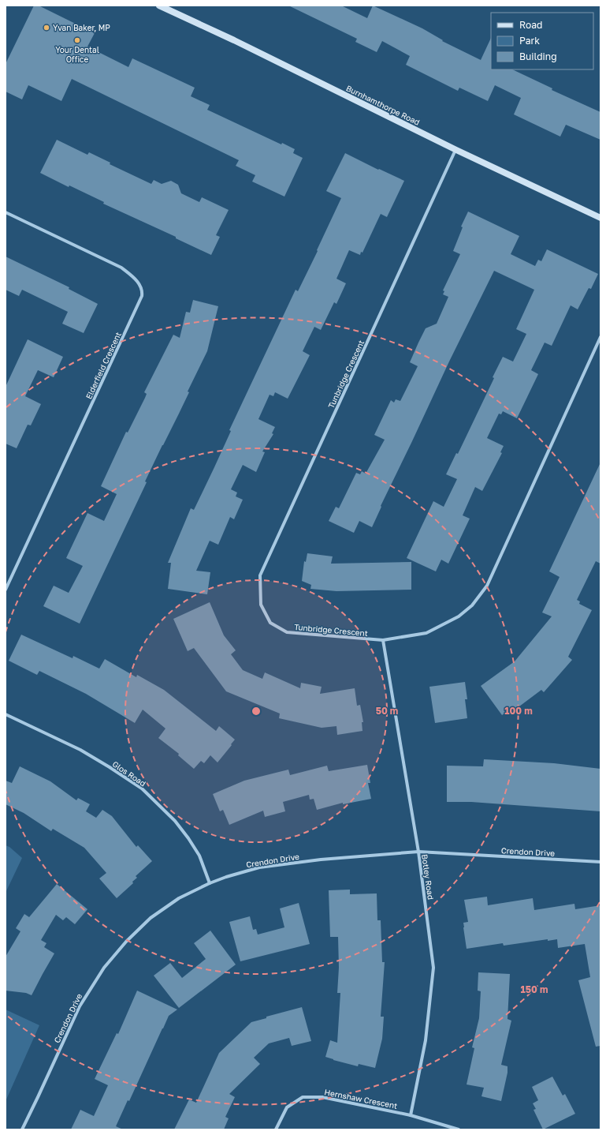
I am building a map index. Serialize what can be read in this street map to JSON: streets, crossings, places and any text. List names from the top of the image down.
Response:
{
  "streets": {
    "main road": ["Burnhamthorpe Road"],
    "street": [
      "Elderfield Crescent",
      "Tunbridge Crescent",
      "Glos Road",
      "Crendon Drive",
      "Botley Road",
      "Hernshaw Crescent"
    ]
  },
  "crossings": [
    ["Burnhamthorpe Road", "Tunbridge Crescent"],
    ["Tunbridge Crescent", "Botley Road"],
    ["Glos Road", "Crendon Drive"],
    ["Crendon Drive", "Botley Road"],
    ["Botley Road", "Hernshaw Crescent"]
  ],
  "places": ["Yvan Baker, MP", "Your Dental Office"],
  "legend": ["Road", "Park", "Building"],
  "rings": ["50 m", "100 m", "150 m"]
}
